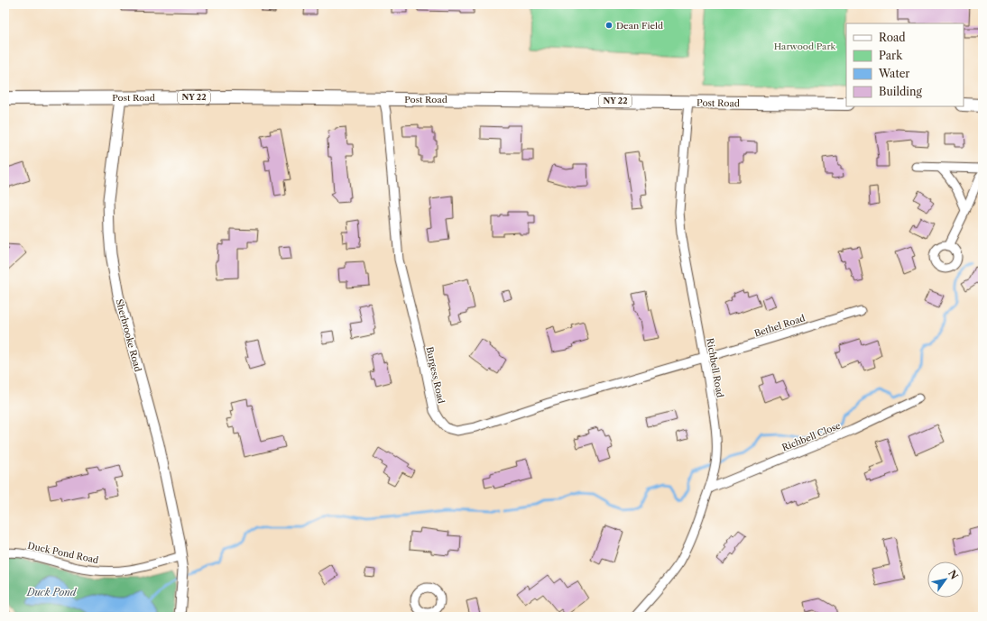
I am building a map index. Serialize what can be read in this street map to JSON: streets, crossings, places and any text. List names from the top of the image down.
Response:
{
  "streets": {
    "main road": ["Post Road", "NY 22"],
    "street": [
      "Bethel Road",
      "Sherbrooke Road",
      "Richbell Road",
      "Burgess Road",
      "Richbell Close",
      "Duck Pond Road"
    ]
  },
  "crossings": [
    ["Post Road", "Sherbrooke Road"],
    ["Post Road", "Richbell Road"],
    ["Post Road", "Burgess Road"],
    ["Bethel Road", "Richbell Road"],
    ["Bethel Road", "Burgess Road"],
    ["Sherbrooke Road", "Duck Pond Road"],
    ["Richbell Road", "Burgess Road"],
    ["Richbell Road", "Richbell Close"]
  ],
  "water": ["Duck Pond"],
  "parks": ["Harwood Park"],
  "places": ["Dean Field"],
  "legend": [
    "Road",
    "Park",
    "Water",
    "Building"
  ],
  "north": "top right"
}
